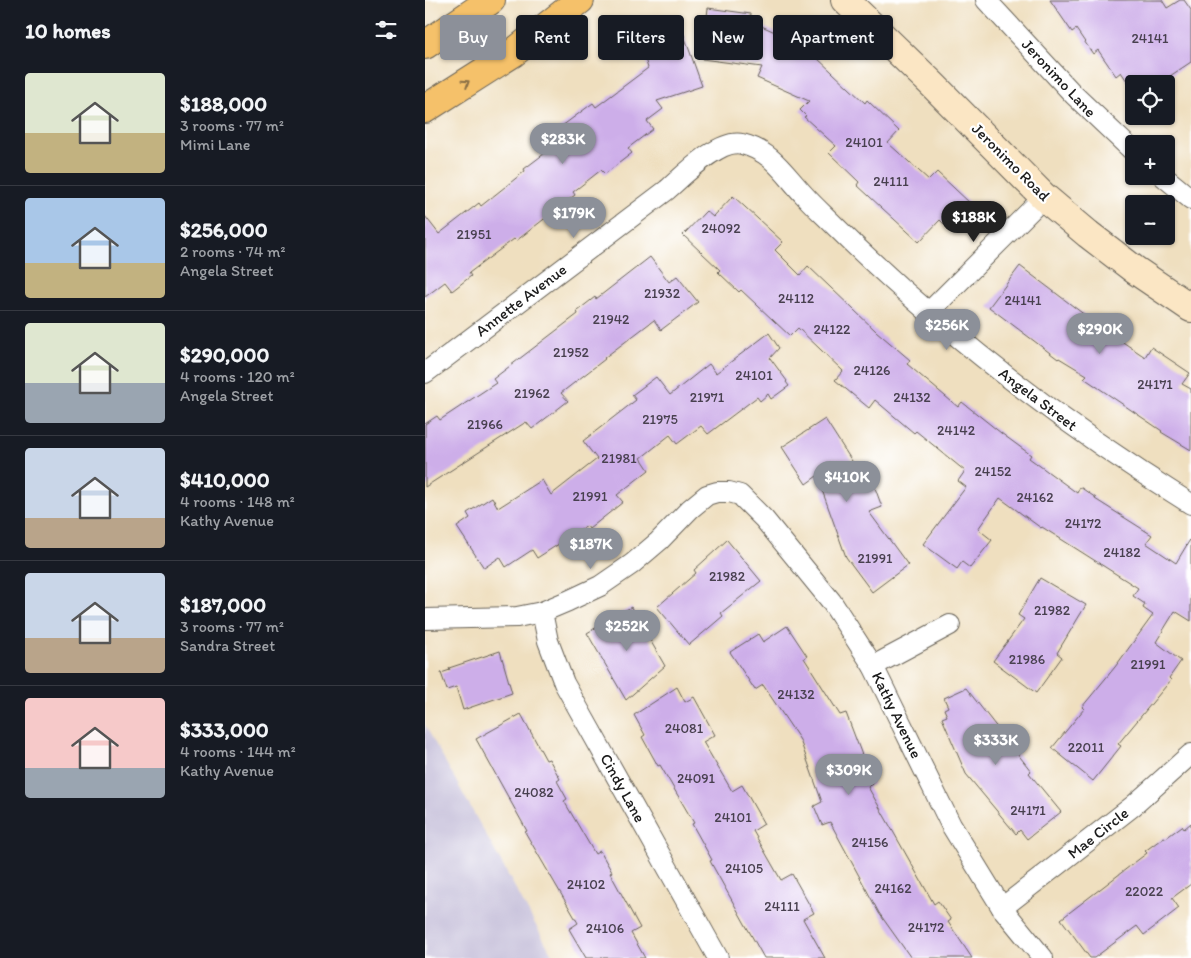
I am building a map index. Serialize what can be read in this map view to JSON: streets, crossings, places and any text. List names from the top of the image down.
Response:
{
  "streets": {
    "main road": ["Jeronimo Road"],
    "street": [
      "Jeronimo Lane",
      "Annette Avenue",
      "Angela Street",
      "Kathy Avenue",
      "Cindy Lane",
      "Mae Circle"
    ]
  },
  "crossings": [
    ["Annette Avenue", "Angela Street"],
    ["Kathy Avenue", "Cindy Lane"],
    ["Kathy Avenue", "Mae Circle"]
  ],
  "house_numbers": [
    "24141",
    "24101",
    "24111",
    "24092",
    "21951",
    "21932",
    "24112",
    "24141",
    "21942",
    "24122",
    "21952",
    "24126",
    "24101",
    "24171",
    "21962",
    "21971",
    "24132",
    "21975",
    "21966",
    "24142",
    "21981",
    "24152",
    "21991",
    "24162",
    "24172",
    "24182",
    "21991",
    "21982",
    "21982",
    "21986",
    "21991",
    "24132",
    "24081",
    "22011",
    "24091",
    "24082",
    "24171",
    "24101",
    "24156",
    "24105",
    "24102",
    "24162",
    "22022",
    "24111",
    "24172",
    "24106"
  ],
  "page": {
    "heading": "10 homes",
    "chip": [
      "Buy",
      "Rent",
      "Filters",
      "New",
      "Apartment"
    ],
    "list": [
      {
        "name": "$188,000",
        "note": "3 rooms · 77 m² · Mimi Lane"
      },
      {
        "name": "$256,000",
        "note": "2 rooms · 74 m² · Angela Street"
      },
      {
        "name": "$290,000",
        "note": "4 rooms · 120 m² · Angela Street"
      },
      {
        "name": "$410,000",
        "note": "4 rooms · 148 m² · Kathy Avenue"
      },
      {
        "name": "$187,000",
        "note": "3 rooms · 77 m² · Sandra Street"
      },
      {
        "name": "$333,000",
        "note": "4 rooms · 144 m² · Kathy Avenue"
      }
    ],
    "map_buttons": ["+", "−"],
    "price": [
      "$283K",
      "$179K",
      "$188K",
      "$256K",
      "$290K",
      "$410K",
      "$187K",
      "$252K",
      "$333K",
      "$309K"
    ]
  }
}
